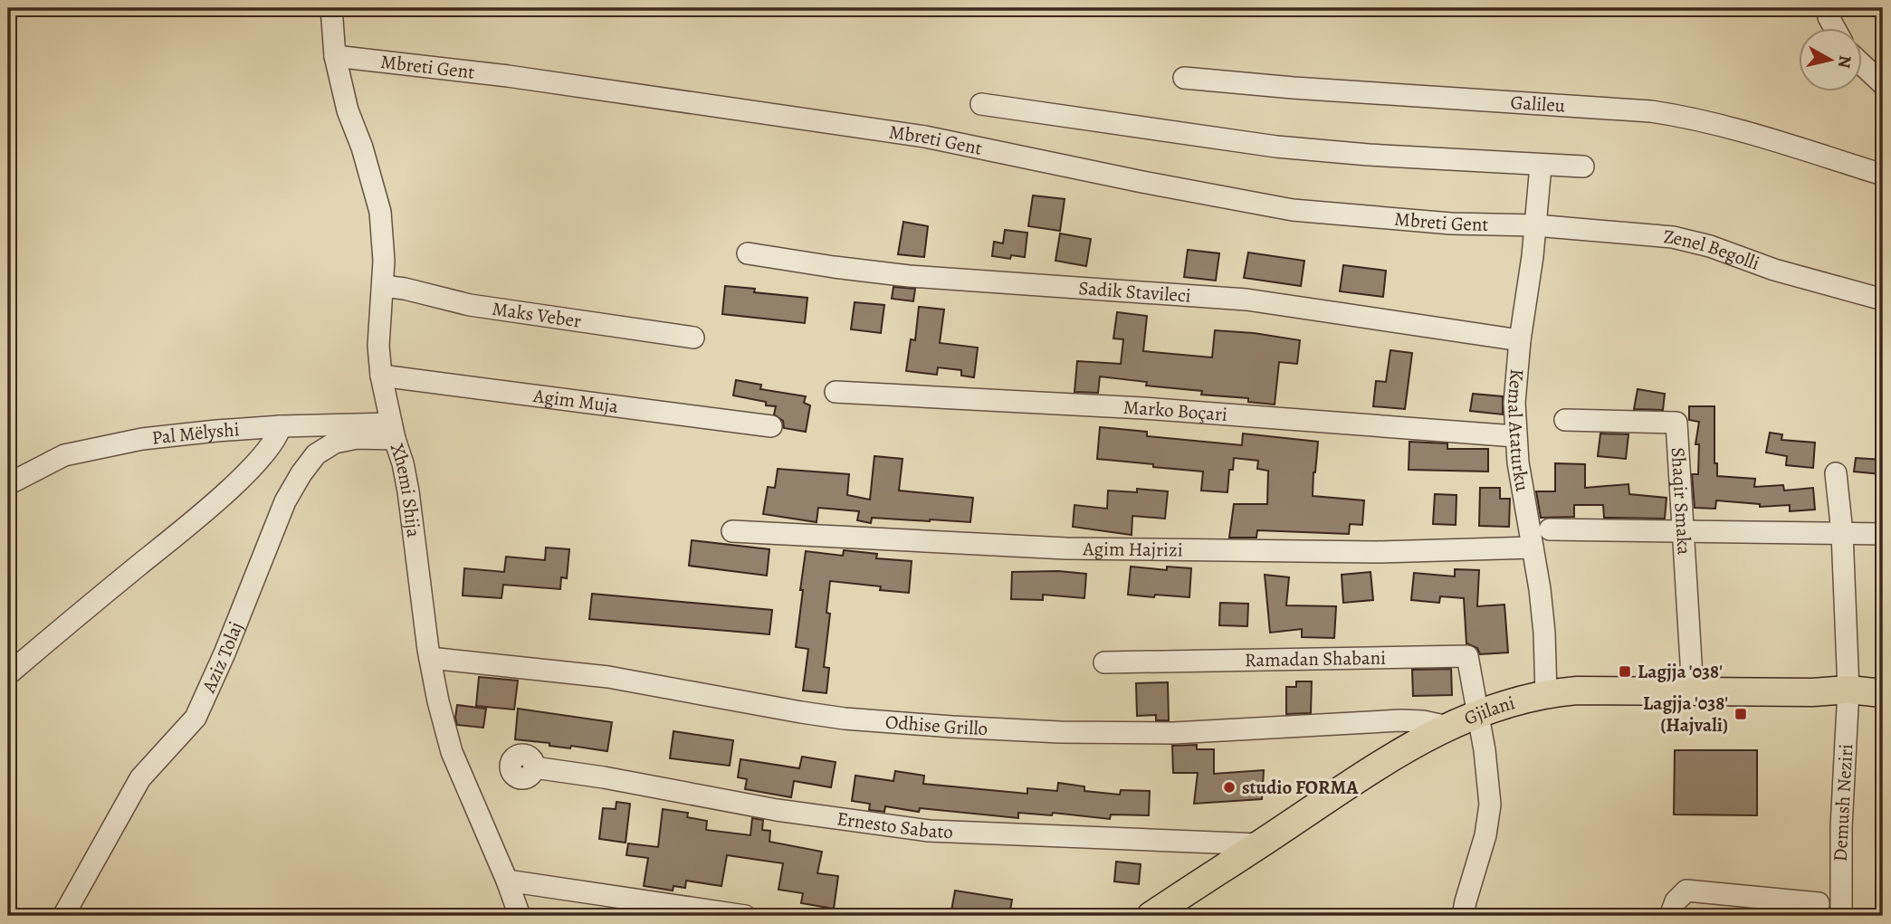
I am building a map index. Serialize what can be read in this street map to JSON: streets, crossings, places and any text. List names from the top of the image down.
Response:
{
  "streets": {
    "main road": ["Gjilani"],
    "street": [
      "Mbreti Gent",
      "Galileu",
      "Zenel Begolli",
      "Sadik Stavileci",
      "Maks Veber",
      "Agim Muja",
      "Marko Boçari",
      "Kemal Ataturku",
      "Pal Mëlyshi",
      "Xhemi Shija",
      "Shaqir Smaka",
      "Agim Hajrizi",
      "Aziz Tolaj",
      "Ramadan Shabani",
      "Odhise Grillo",
      "Demush Neziri",
      "Ernesto Sabato"
    ]
  },
  "crossings": [
    ["Mbreti Gent", "Zenel Begolli"],
    ["Mbreti Gent", "Kemal Ataturku"],
    ["Mbreti Gent", "Xhemi Shija"],
    ["Zenel Begolli", "Kemal Ataturku"],
    ["Sadik Stavileci", "Kemal Ataturku"],
    ["Maks Veber", "Xhemi Shija"],
    ["Agim Muja", "Xhemi Shija"],
    ["Marko Boçari", "Kemal Ataturku"],
    ["Kemal Ataturku", "Agim Hajrizi"],
    ["Kemal Ataturku", "Gjilani"],
    ["Pal Mëlyshi", "Xhemi Shija"],
    ["Pal Mëlyshi", "Aziz Tolaj"],
    ["Xhemi Shija", "Aziz Tolaj"],
    ["Xhemi Shija", "Odhise Grillo"],
    ["Shaqir Smaka", "Gjilani"],
    ["Ramadan Shabani", "Gjilani"],
    ["Gjilani", "Odhise Grillo"],
    ["Gjilani", "Demush Neziri"],
    ["Gjilani", "Ernesto Sabato"]
  ],
  "places": {
    "transit": ["Lagjja '038'", "Lagjja '038' (Hajvali)"],
    "other": ["studio FORMA"]
  },
  "north": "right"
}
